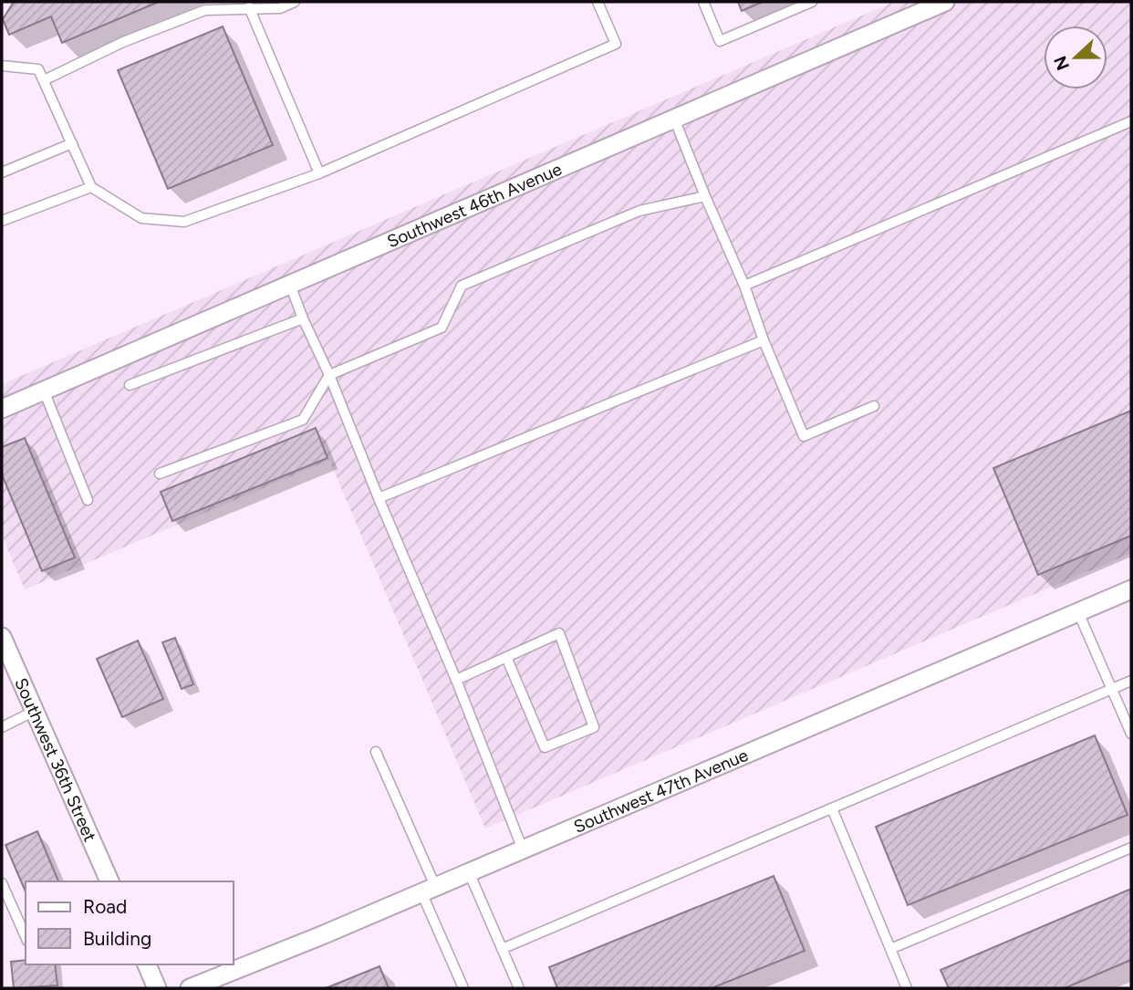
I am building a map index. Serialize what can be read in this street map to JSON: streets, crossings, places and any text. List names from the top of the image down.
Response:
{
  "streets": {
    "street": ["Southwest 46th Avenue", "Southwest 36th Street", "Southwest 47th Avenue"]
  },
  "legend": ["Road", "Building"],
  "north": "left"
}
